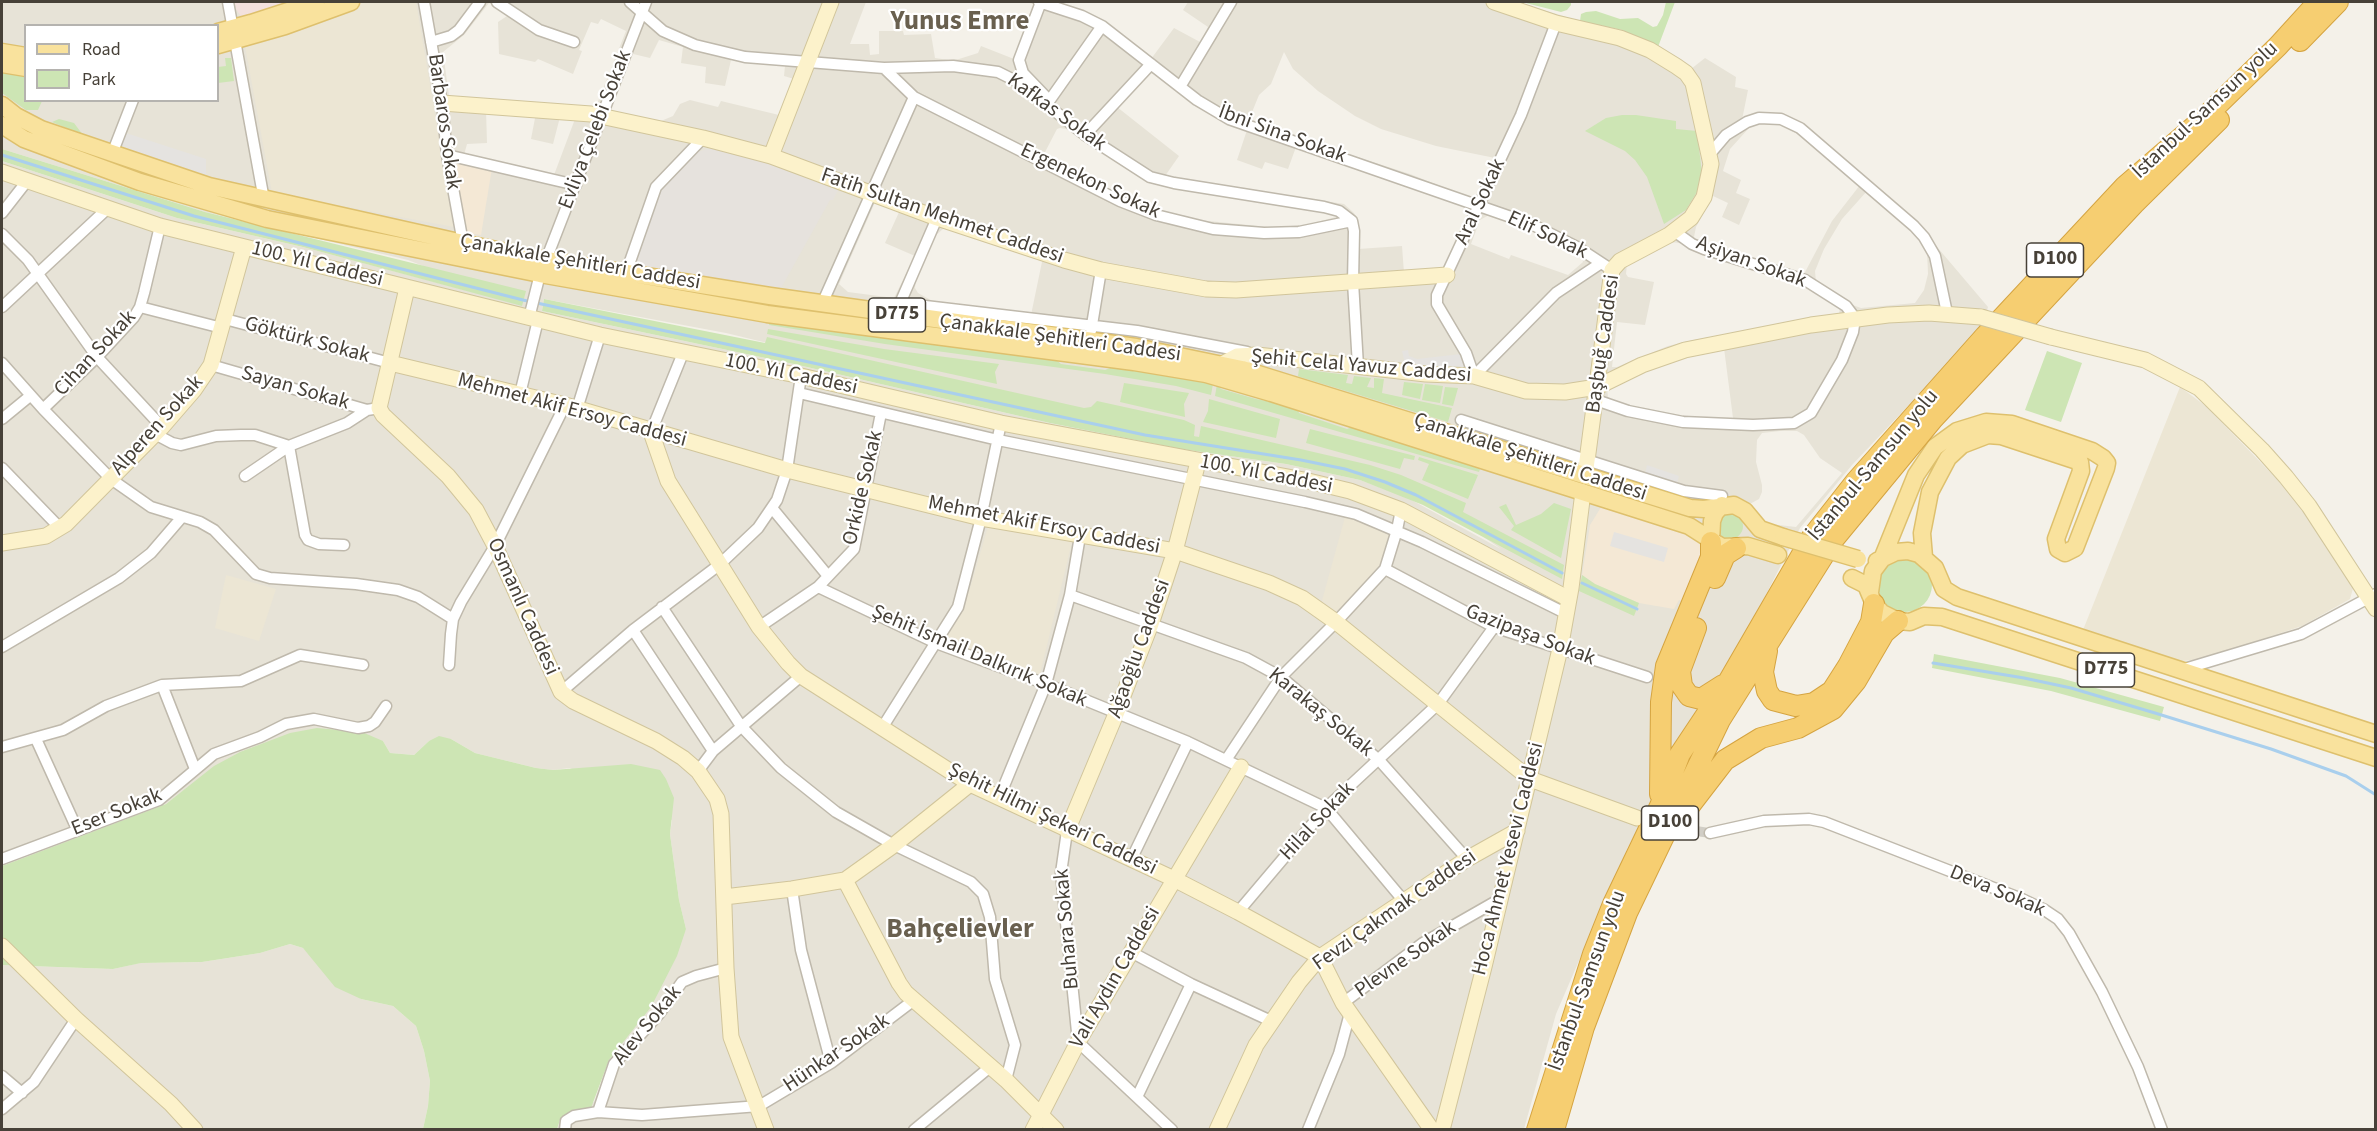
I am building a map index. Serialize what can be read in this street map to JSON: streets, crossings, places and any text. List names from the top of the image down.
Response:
{
  "streets": {
    "highway": ["İstanbul-Samsun yolu", "D100"],
    "main road": ["Çanakkale Şehitleri Caddesi", "D775"],
    "street": [
      "Kafkas Sokak",
      "Barbaros Sokak",
      "Evliya Çelebi Sokak",
      "İbni Sina Sokak",
      "Ergenekon Sokak",
      "Aral Sokak",
      "Fatih Sultan Mehmet Caddesi",
      "Elif Sokak",
      "Aşiyan Sokak",
      "100. Yıl Caddesi",
      "Göktürk Sokak",
      "Başbuğ Caddesi",
      "Cihan Sokak",
      "Şehit Celal Yavuz Caddesi",
      "Sayan Sokak",
      "Mehmet Akif Ersoy Caddesi",
      "Alperen Sokak",
      "Orkide Sokak",
      "Osmanlı Caddesi",
      "Gazipaşa Sokak",
      "Ağaoğlu Caddesi",
      "Şehit İsmail Dalkırık Sokak",
      "Karakaş Sokak",
      "Eser Sokak",
      "Şehit Hilmi Şekeri Caddesi",
      "Hilal Sokak",
      "Hoca Ahmet Yesevi Caddesi",
      "Deva Sokak",
      "Fevzi Çakmak Caddesi",
      "Buhara Sokak",
      "Plevne Sokak",
      "Vali Aydın Caddesi",
      "Alev Sokak",
      "Hünkar Sokak"
    ]
  },
  "crossings": [
    ["Kafkas Sokak", "Evliya Çelebi Sokak"],
    ["Kafkas Sokak", "Ergenekon Sokak"],
    ["Barbaros Sokak", "Fatih Sultan Mehmet Caddesi"],
    ["Barbaros Sokak", "Çanakkale Şehitleri Caddesi"],
    ["Evliya Çelebi Sokak", "Fatih Sultan Mehmet Caddesi"],
    ["Evliya Çelebi Sokak", "Çanakkale Şehitleri Caddesi"],
    ["Evliya Çelebi Sokak", "100. Yıl Caddesi"],
    ["Evliya Çelebi Sokak", "Mehmet Akif Ersoy Caddesi"],
    ["İbni Sina Sokak", "Aral Sokak"],
    ["İbni Sina Sokak", "Elif Sokak"],
    ["Aral Sokak", "Fatih Sultan Mehmet Caddesi"],
    ["Aral Sokak", "Elif Sokak"],
    ["Aral Sokak", "Başbuğ Caddesi"],
    ["Aral Sokak", "Şehit Celal Yavuz Caddesi"],
    ["Elif Sokak", "Başbuğ Caddesi"],
    ["Çanakkale Şehitleri Caddesi", "D775"],
    ["Çanakkale Şehitleri Caddesi", "Başbuğ Caddesi"],
    ["Çanakkale Şehitleri Caddesi", "Şehit Celal Yavuz Caddesi"],
    ["Aşiyan Sokak", "Başbuğ Caddesi"],
    ["Aşiyan Sokak", "Şehit Celal Yavuz Caddesi"],
    ["100. Yıl Caddesi", "Cihan Sokak"],
    ["100. Yıl Caddesi", "Alperen Sokak"],
    ["100. Yıl Caddesi", "Orkide Sokak"],
    ["100. Yıl Caddesi", "Ağaoğlu Caddesi"],
    ["100. Yıl Caddesi", "Hoca Ahmet Yesevi Caddesi"],
    ["Göktürk Sokak", "Cihan Sokak"],
    ["Göktürk Sokak", "Mehmet Akif Ersoy Caddesi"],
    ["Göktürk Sokak", "Alperen Sokak"],
    ["Başbuğ Caddesi", "Şehit Celal Yavuz Caddesi"],
    ["Başbuğ Caddesi", "Hoca Ahmet Yesevi Caddesi"],
    ["Sayan Sokak", "Alperen Sokak"],
    ["Sayan Sokak", "Osmanlı Caddesi"],
    ["Mehmet Akif Ersoy Caddesi", "Orkide Sokak"],
    ["Mehmet Akif Ersoy Caddesi", "Ağaoğlu Caddesi"],
    ["Mehmet Akif Ersoy Caddesi", "Şehit Hilmi Şekeri Caddesi"],
    ["Mehmet Akif Ersoy Caddesi", "Hilal Sokak"],
    ["Mehmet Akif Ersoy Caddesi", "Hoca Ahmet Yesevi Caddesi"],
    ["Orkide Sokak", "Şehit İsmail Dalkırık Sokak"],
    ["Orkide Sokak", "Şehit Hilmi Şekeri Caddesi"],
    ["Osmanlı Caddesi", "Alev Sokak"],
    ["Osmanlı Caddesi", "Hünkar Sokak"],
    ["Gazipaşa Sokak", "Hilal Sokak"],
    ["Gazipaşa Sokak", "Hoca Ahmet Yesevi Caddesi"],
    ["Ağaoğlu Caddesi", "Şehit İsmail Dalkırık Sokak"],
    ["Ağaoğlu Caddesi", "Karakaş Sokak"],
    ["Ağaoğlu Caddesi", "Şehit Hilmi Şekeri Caddesi"],
    ["Ağaoğlu Caddesi", "Buhara Sokak"],
    ["Şehit İsmail Dalkırık Sokak", "Hilal Sokak"],
    ["Şehit İsmail Dalkırık Sokak", "Fevzi Çakmak Caddesi"],
    ["Şehit İsmail Dalkırık Sokak", "Vali Aydın Caddesi"],
    ["Karakaş Sokak", "Hilal Sokak"],
    ["Karakaş Sokak", "Fevzi Çakmak Caddesi"],
    ["Şehit Hilmi Şekeri Caddesi", "Hilal Sokak"],
    ["Şehit Hilmi Şekeri Caddesi", "Fevzi Çakmak Caddesi"],
    ["Şehit Hilmi Şekeri Caddesi", "Buhara Sokak"],
    ["Şehit Hilmi Şekeri Caddesi", "Vali Aydın Caddesi"],
    ["Hoca Ahmet Yesevi Caddesi", "Fevzi Çakmak Caddesi"],
    ["Hoca Ahmet Yesevi Caddesi", "Plevne Sokak"],
    ["Buhara Sokak", "Vali Aydın Caddesi"]
  ],
  "districts": ["Yunus Emre", "Bahçelievler"],
  "legend": ["Road", "Park"]
}
